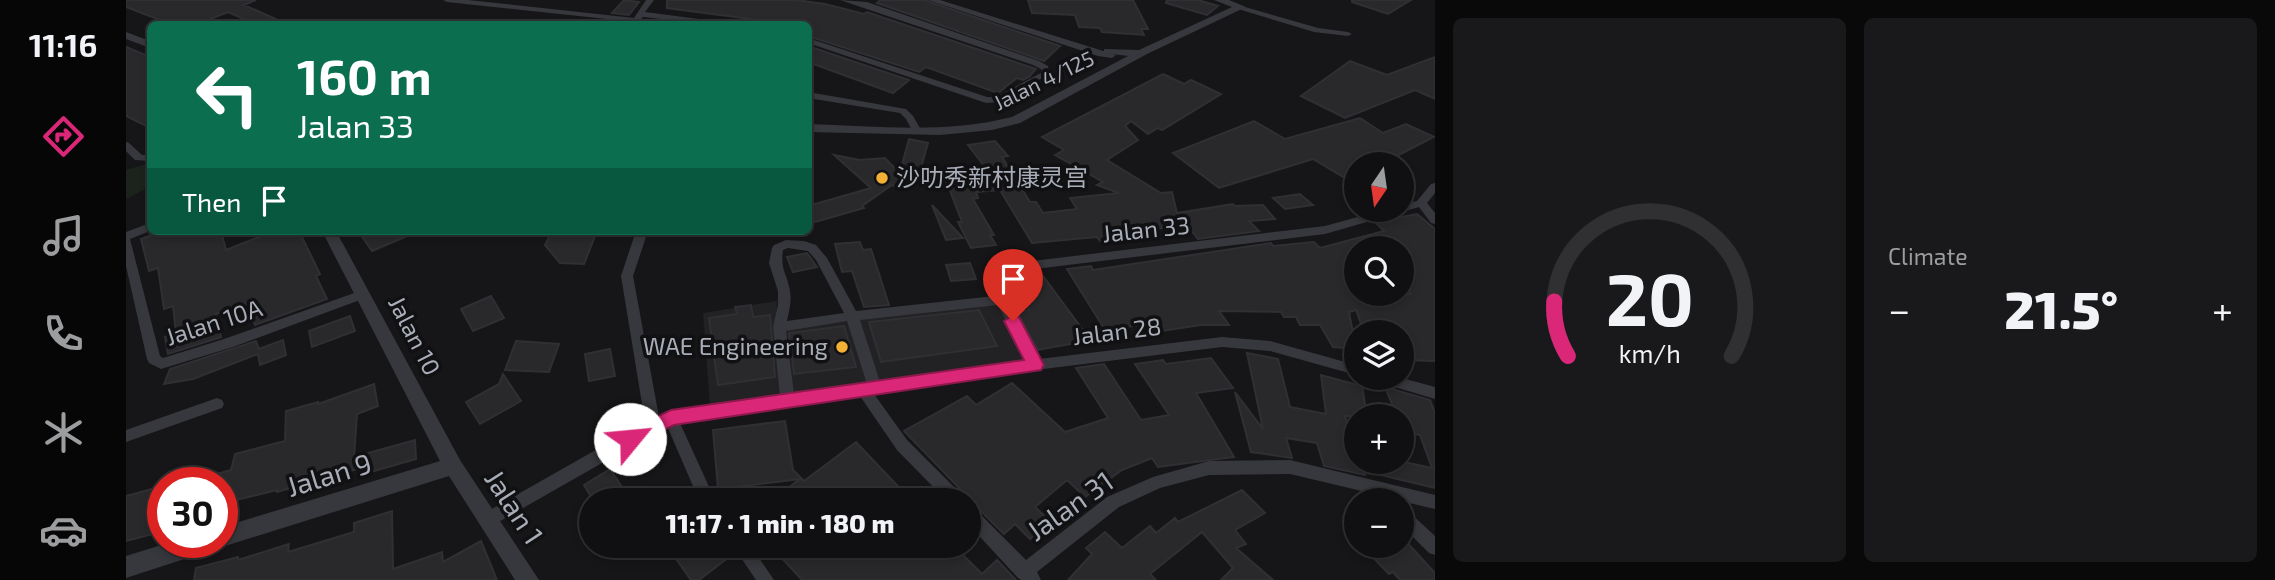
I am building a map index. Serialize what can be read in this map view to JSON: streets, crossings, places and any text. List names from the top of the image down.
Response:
{
  "streets": {
    "street": [
      "Jalan 4/125",
      "Jalan 33",
      "Jalan 10A",
      "Jalan 28",
      "Jalan 10",
      "Jalan 9",
      "Jalan 31",
      "Jalan 1"
    ]
  },
  "crossings": [
    ["Jalan 10A", "Jalan 10"],
    ["Jalan 28", "Jalan 1"],
    ["Jalan 10", "Jalan 9"],
    ["Jalan 10", "Jalan 1"],
    ["Jalan 9", "Jalan 1"]
  ],
  "places": ["沙叻秀新村康灵宫", "WAE Engineering"],
  "north": "bottom",
  "page": {
    "tabs": "11:16",
    "tile": "Climate",
    "turn": ["160 m", "Jalan 33"],
    "map_buttons": ["+", "−"],
    "then": "Then",
    "heat": ["−", "21.5°", "+"],
    "limit": "30",
    "trip": "11:17 · 1 min · 180 m",
    "gauge": ["20", "km/h"]
  }
}
